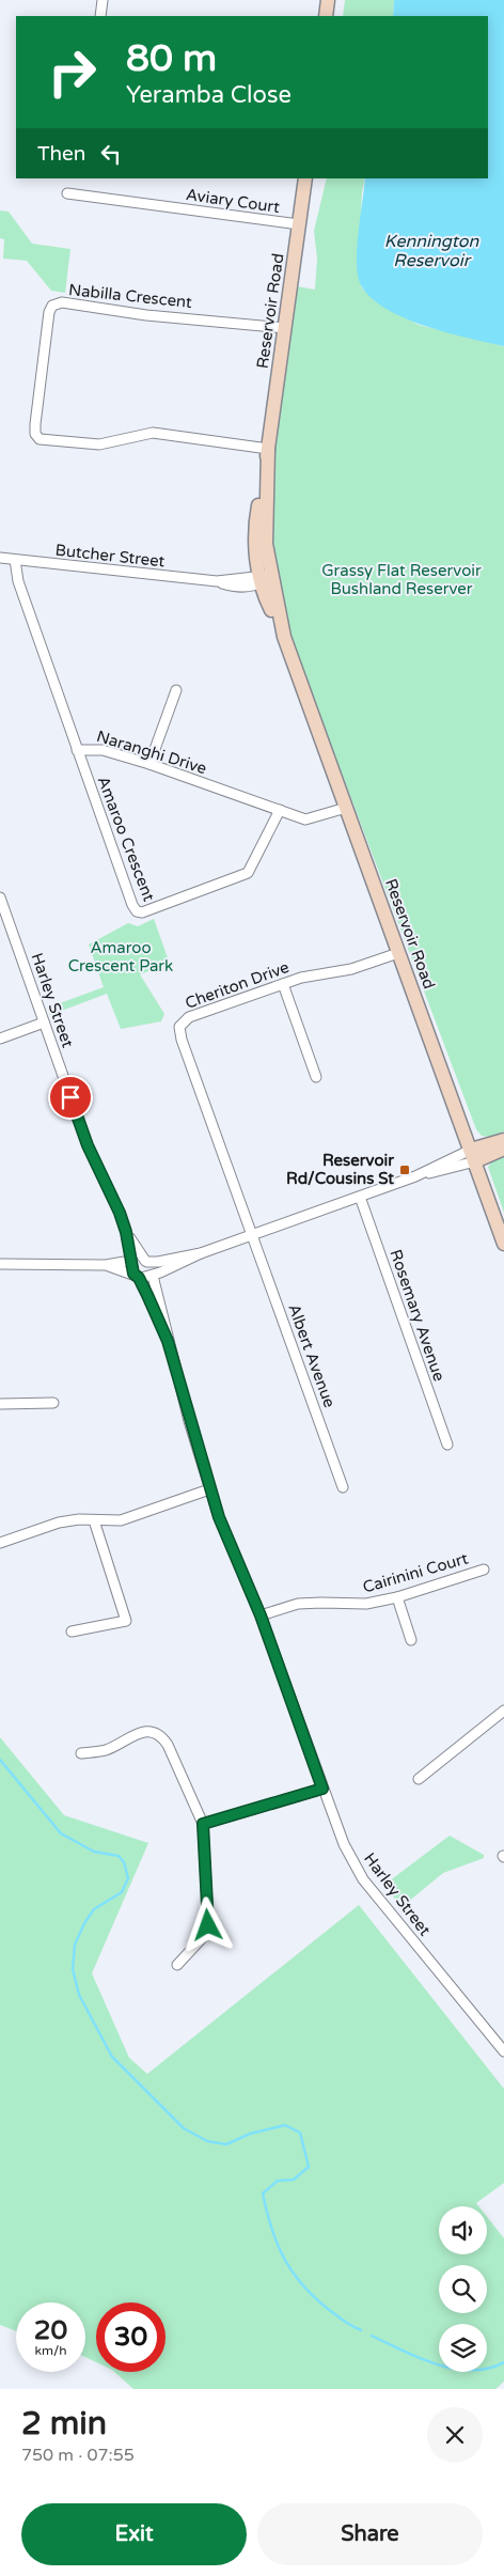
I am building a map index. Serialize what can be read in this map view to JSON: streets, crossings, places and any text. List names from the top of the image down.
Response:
{
  "streets": {
    "main road": ["Reservoir Road"],
    "street": [
      "Aviary Court",
      "Nabilla Crescent",
      "Butcher Street",
      "Naranghi Drive",
      "Amaroo Crescent",
      "Cheriton Drive",
      "Harley Street",
      "Rosemary Avenue",
      "Albert Avenue",
      "Cairinini Court"
    ]
  },
  "crossings": [
    ["Aviary Court", "Reservoir Road"],
    ["Nabilla Crescent", "Reservoir Road"],
    ["Reservoir Road", "Butcher Street"],
    ["Reservoir Road", "Naranghi Drive"],
    ["Reservoir Road", "Cheriton Drive"],
    ["Butcher Street", "Naranghi Drive"],
    ["Naranghi Drive", "Amaroo Crescent"],
    ["Cheriton Drive", "Albert Avenue"],
    ["Harley Street", "Cairinini Court"]
  ],
  "water": ["Kennington Reservoir"],
  "parks": ["Grassy Flat Reservoir Bushland Reserver", "Amaroo Crescent Park"],
  "places": {
    "transit": ["Reservoir Rd/Cousins St"]
  },
  "page": {
    "turn": ["80 m", "Yeramba Close"],
    "then": "Then",
    "speed": "20 km/h",
    "limit": "30",
    "heading": ["2 min", "750 m · 07:55"],
    "buttons": ["Exit", "Share"]
  }
}
